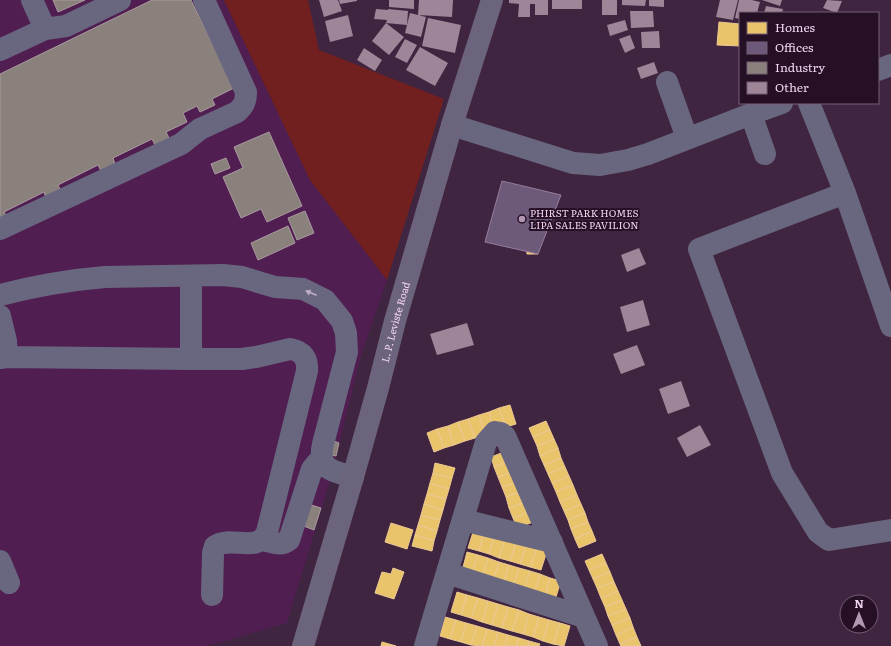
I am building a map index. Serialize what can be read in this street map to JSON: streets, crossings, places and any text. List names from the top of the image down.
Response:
{
  "streets": {
    "main road": ["L. P. Leviste Road"]
  },
  "places": ["PHIRST PARK HOMES LIPA SALES PAVILION"],
  "legend": [
    "Homes",
    "Offices",
    "Industry",
    "Other"
  ],
  "north": "top"
}
